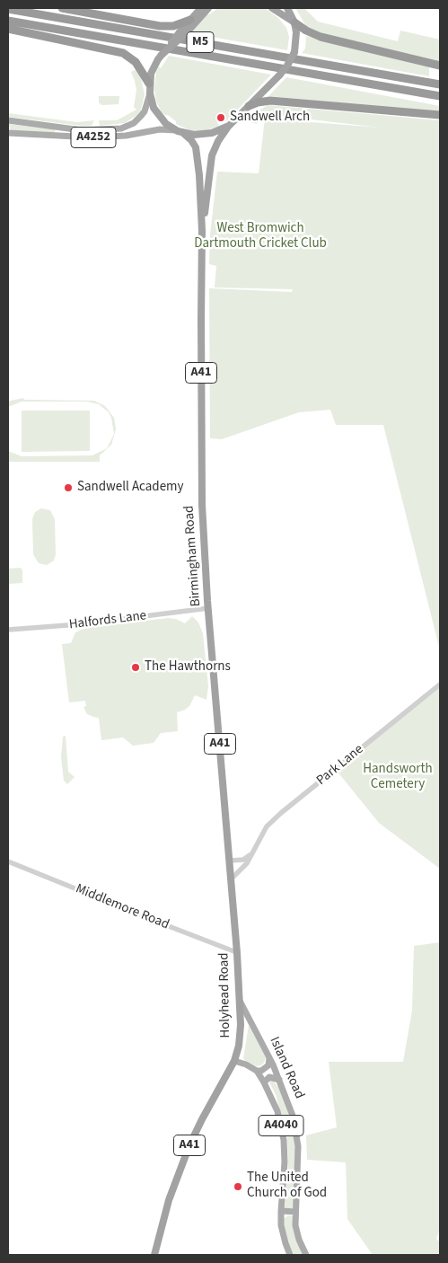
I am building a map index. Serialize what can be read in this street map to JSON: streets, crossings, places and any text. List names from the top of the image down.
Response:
{
  "streets": {
    "highway": [
      "M5",
      "A41",
      "Birmingham Road",
      "Holyhead Road"
    ],
    "main road": ["A4252", "Island Road", "A4040"],
    "street": ["Halfords Lane", "Park Lane", "Middlemore Road"]
  },
  "crossings": [
    ["M5", "A41"],
    ["A4252", "A41"],
    ["A4252", "Birmingham Road"],
    ["A41", "Birmingham Road"],
    ["Birmingham Road", "Halfords Lane"],
    ["Birmingham Road", "Park Lane"],
    ["Birmingham Road", "Holyhead Road"],
    ["Park Lane", "Holyhead Road"],
    ["Middlemore Road", "Holyhead Road"],
    ["Holyhead Road", "Island Road"]
  ],
  "parks": ["West Bromwich Dartmouth Cricket Club", "Handsworth Cemetery"],
  "places": [
    "Sandwell Arch",
    "Sandwell Academy",
    "The Hawthorns",
    "The United Church of God"
  ]
}
